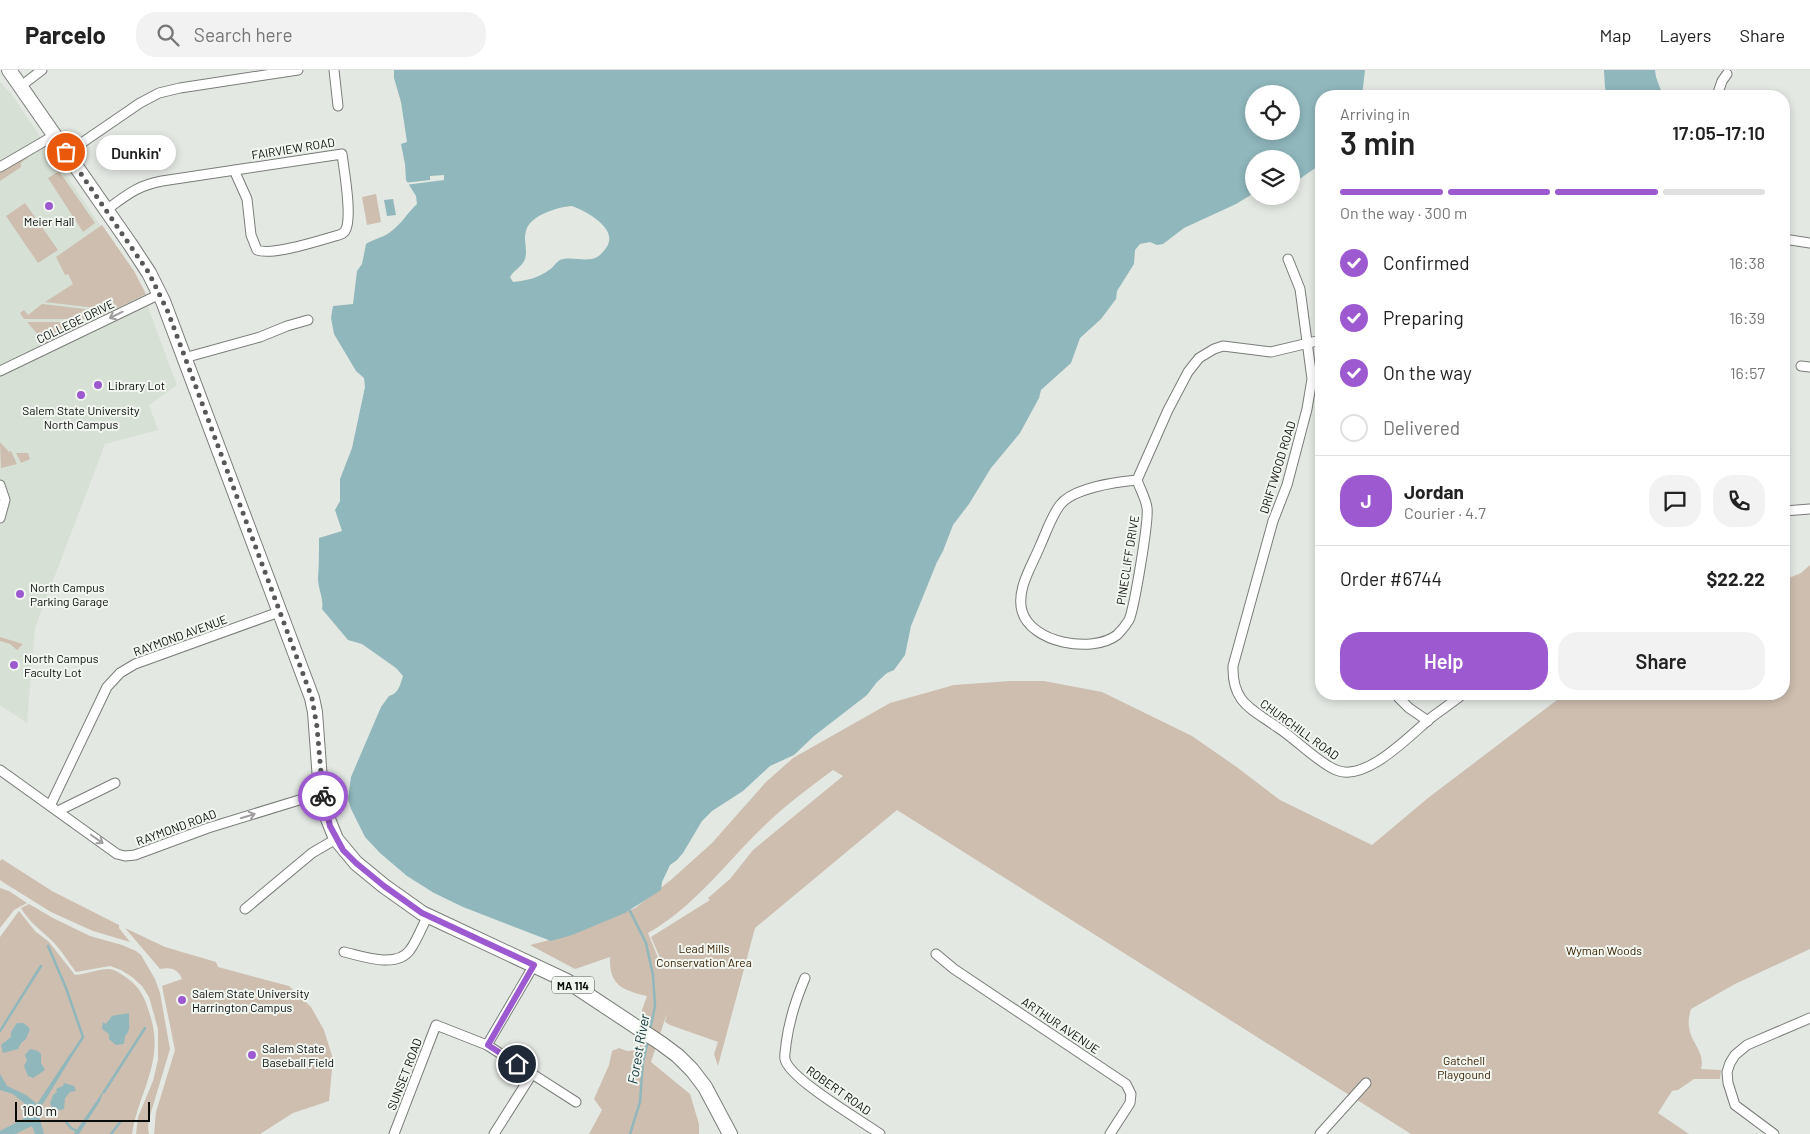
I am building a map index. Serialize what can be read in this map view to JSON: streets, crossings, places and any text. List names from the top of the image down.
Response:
{
  "streets": {
    "main road": ["MA 114"],
    "street": [
      "FAIRVIEW ROAD",
      "COLLEGE DRIVE",
      "DRIFTWOOD ROAD",
      "PINECLIFF DRIVE",
      "RAYMOND AVENUE",
      "CHURCHILL ROAD",
      "RAYMOND ROAD",
      "ARTHUR AVENUE",
      "SUNSET ROAD",
      "ROBERT ROAD"
    ]
  },
  "crossings": [
    ["FAIRVIEW ROAD", "MA 114"],
    ["COLLEGE DRIVE", "MA 114"],
    ["DRIFTWOOD ROAD", "CHURCHILL ROAD"],
    ["RAYMOND AVENUE", "RAYMOND ROAD"],
    ["RAYMOND AVENUE", "MA 114"],
    ["RAYMOND ROAD", "MA 114"]
  ],
  "one_way": ["COLLEGE DRIVE", "RAYMOND ROAD"],
  "water": ["Forest River"],
  "parks": ["Lead Mills Conservation Area", "Wyman Woods", "Gatchell Playgound"],
  "places": [
    "Dunkin'",
    "Meier Hall",
    "Library Lot",
    "Salem State University North Campus",
    "North Campus Parking Garage",
    "North Campus Faculty Lot",
    "Salem State University Harrington Campus",
    "Salem State Baseball Field"
  ],
  "scale_bar": "100 m",
  "page": {
    "header": "Parcelo",
    "search": "Search here",
    "nav": ["Map", "Layers", "Share"],
    "heading": ["3 min", "Arriving in", "17:05–17:10"],
    "panel": [
      "Jordan",
      "Courier · 4.7",
      "Order #6744",
      "$22.22"
    ],
    "bubble": "Dunkin'",
    "bar": "On the way · 300 m",
    "list": [
      ["Confirmed", "16:38"],
      ["Preparing", "16:39"],
      ["On the way", "16:57"],
      "Delivered"
    ],
    "round": "J",
    "buttons": ["Help", "Share"],
    "scale": "100 m"
  }
}
